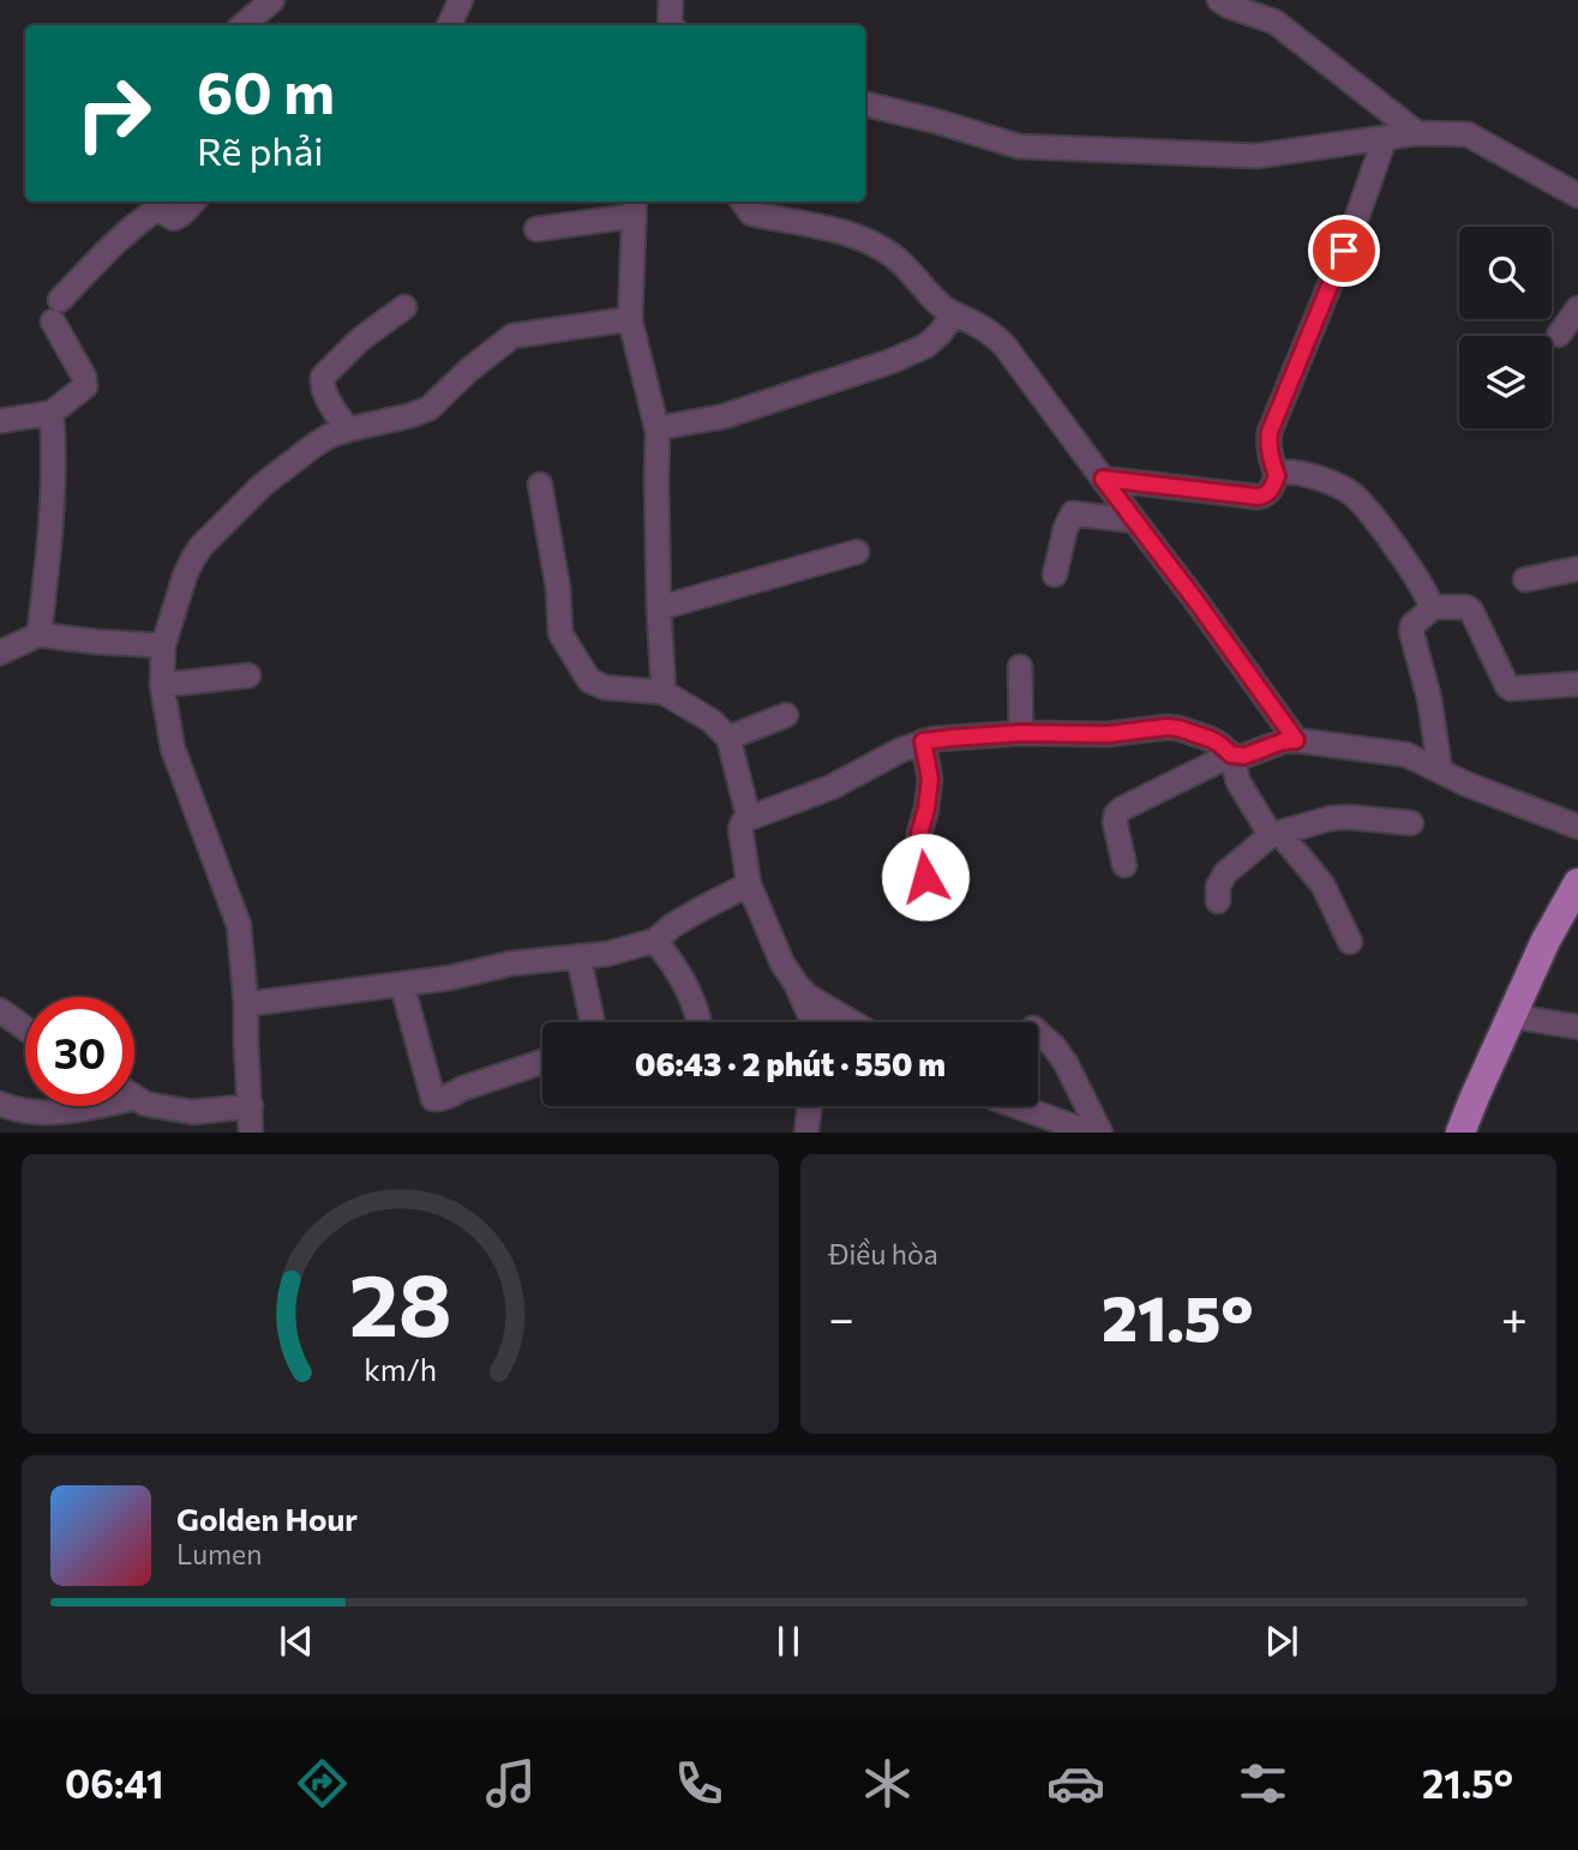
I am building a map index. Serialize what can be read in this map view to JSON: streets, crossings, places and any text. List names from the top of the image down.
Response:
{
  "page": {
    "turn": ["60 m", "Rẽ phải"],
    "limit": "30",
    "trip": "06:43 · 2 phút · 550 m",
    "tile": "Điều hòa",
    "heat": ["−", "21.5°", "+"],
    "song": ["Golden Hour", "Lumen"],
    "tabs": ["06:41", "21.5°"],
    "gauge": ["28", "km/h"]
  }
}
